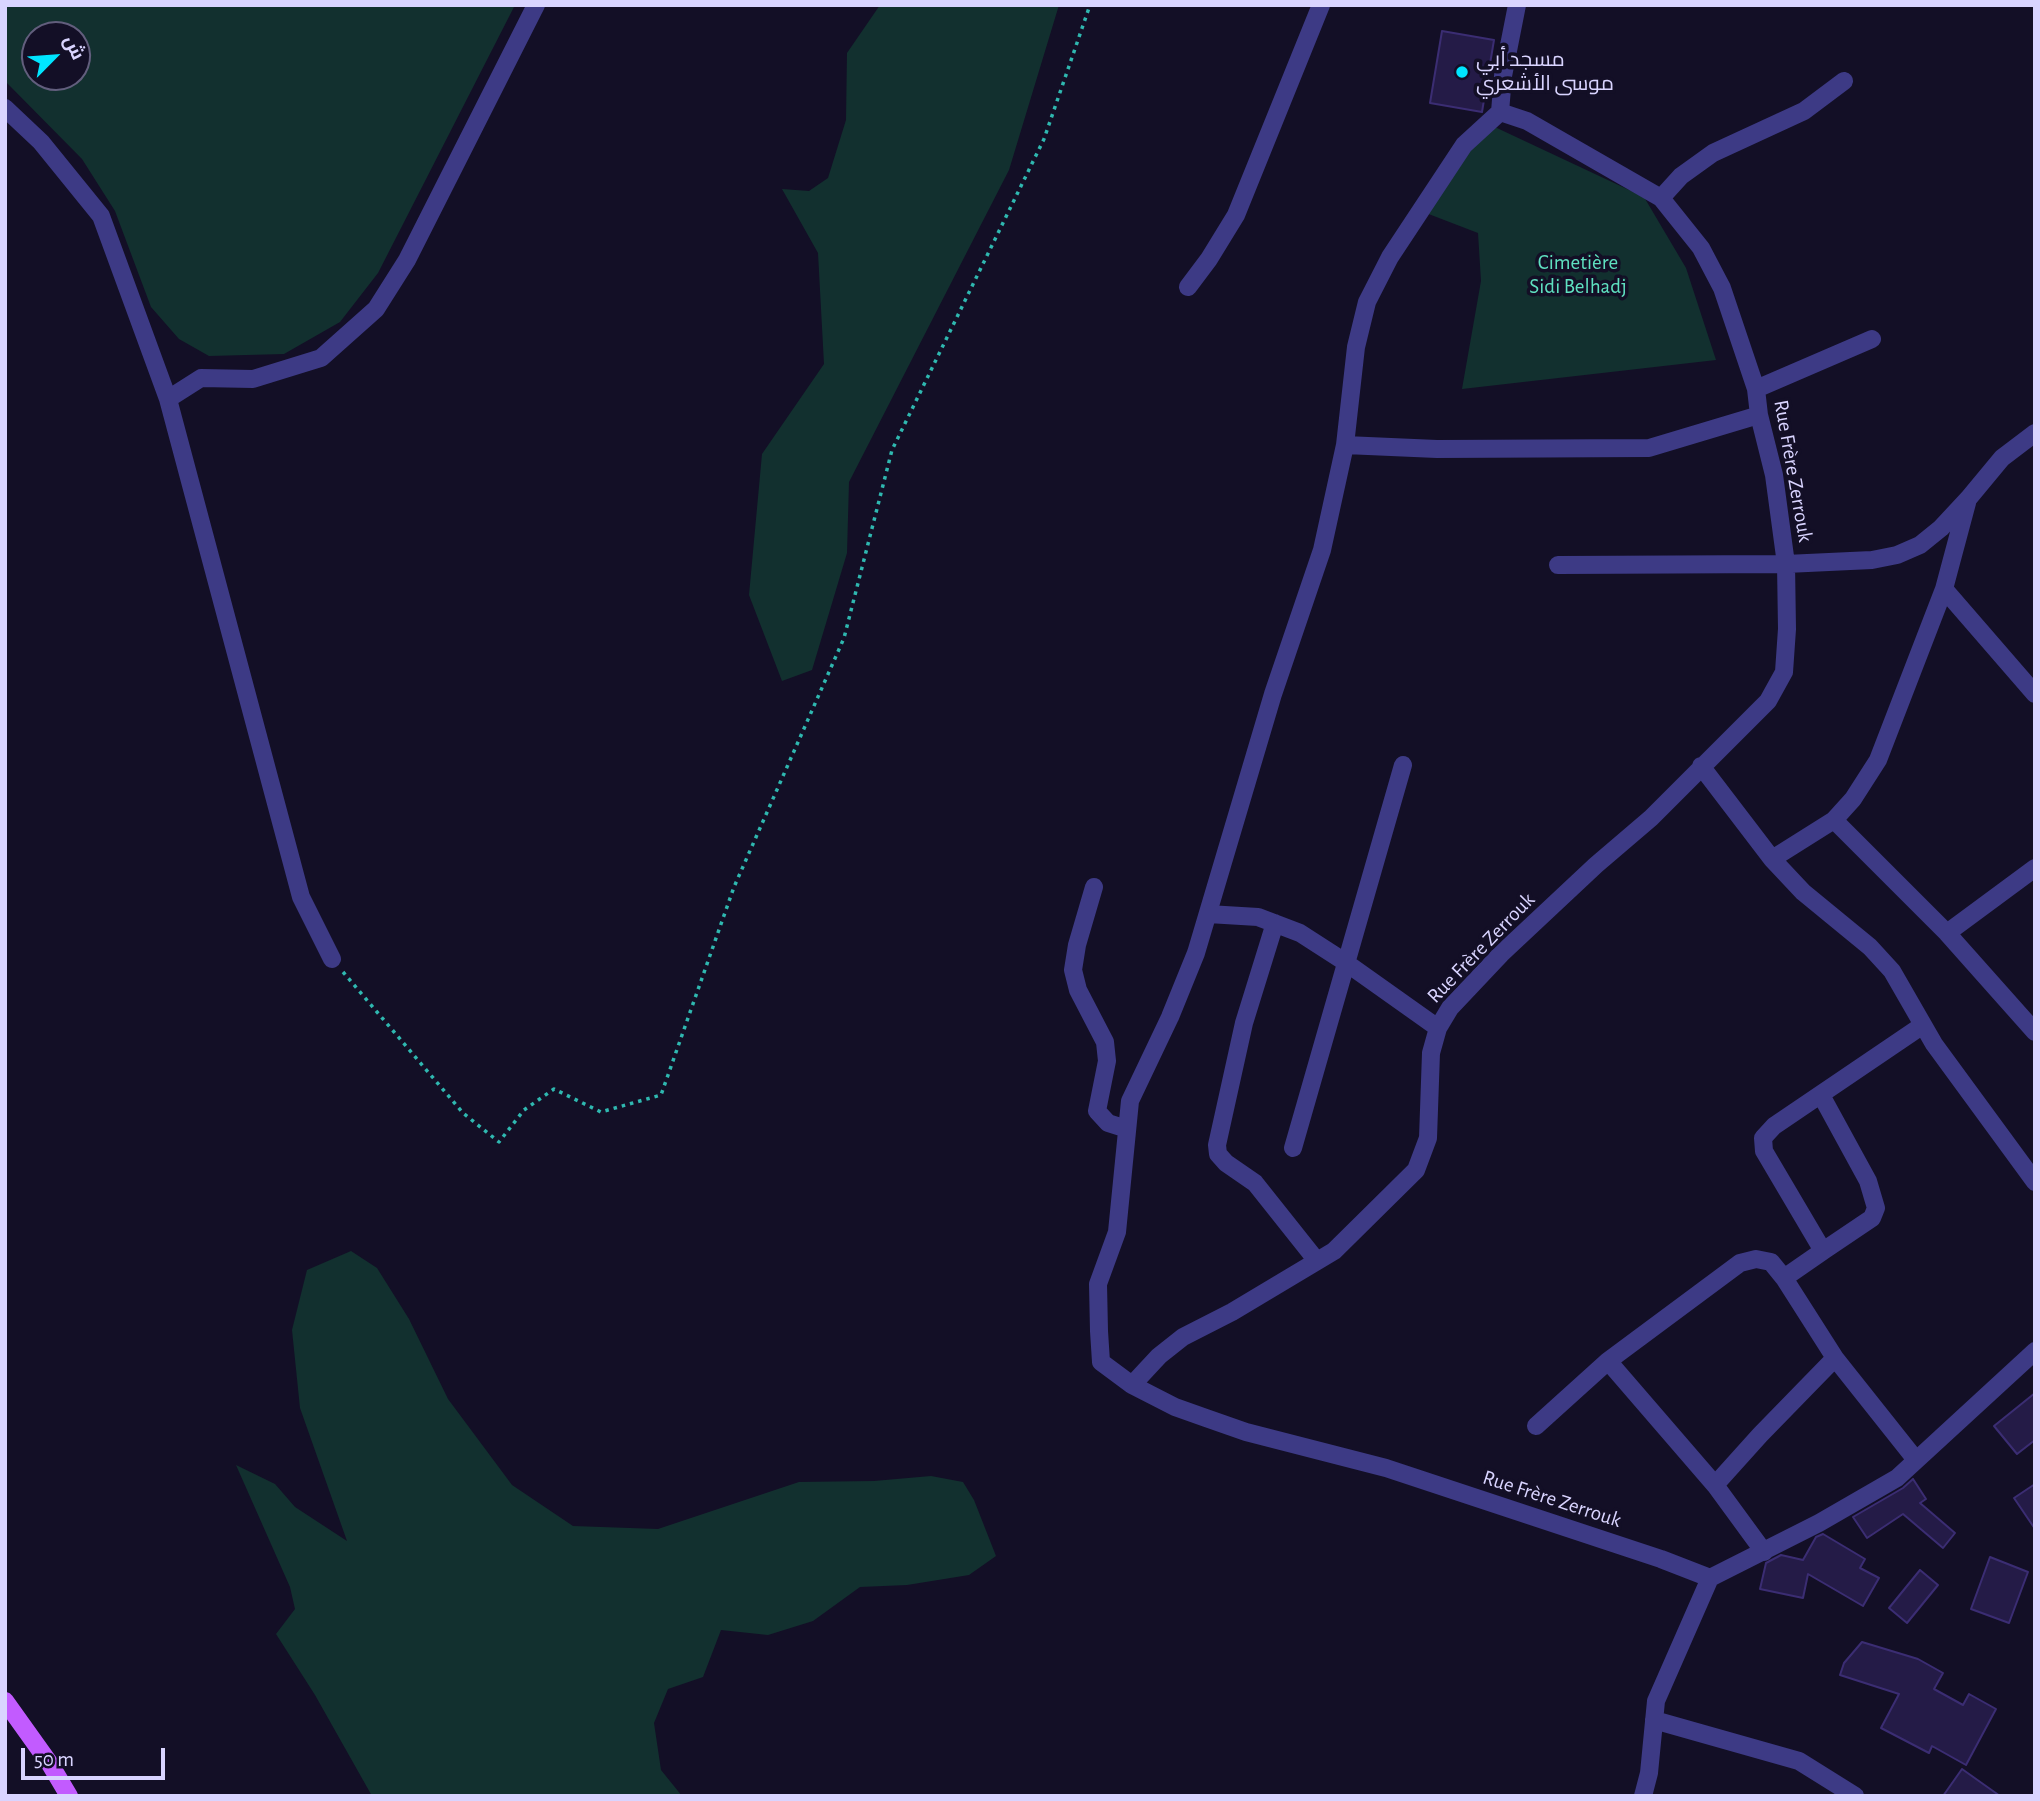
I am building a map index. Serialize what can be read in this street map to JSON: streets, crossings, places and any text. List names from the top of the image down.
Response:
{
  "streets": {
    "street": ["Rue Frère Zerrouk"]
  },
  "parks": ["Cimetière Sidi Belhadj"],
  "places": ["مسجد أبي موسى الأشعري"],
  "scale_bar": "50 m",
  "north": "top right"
}
